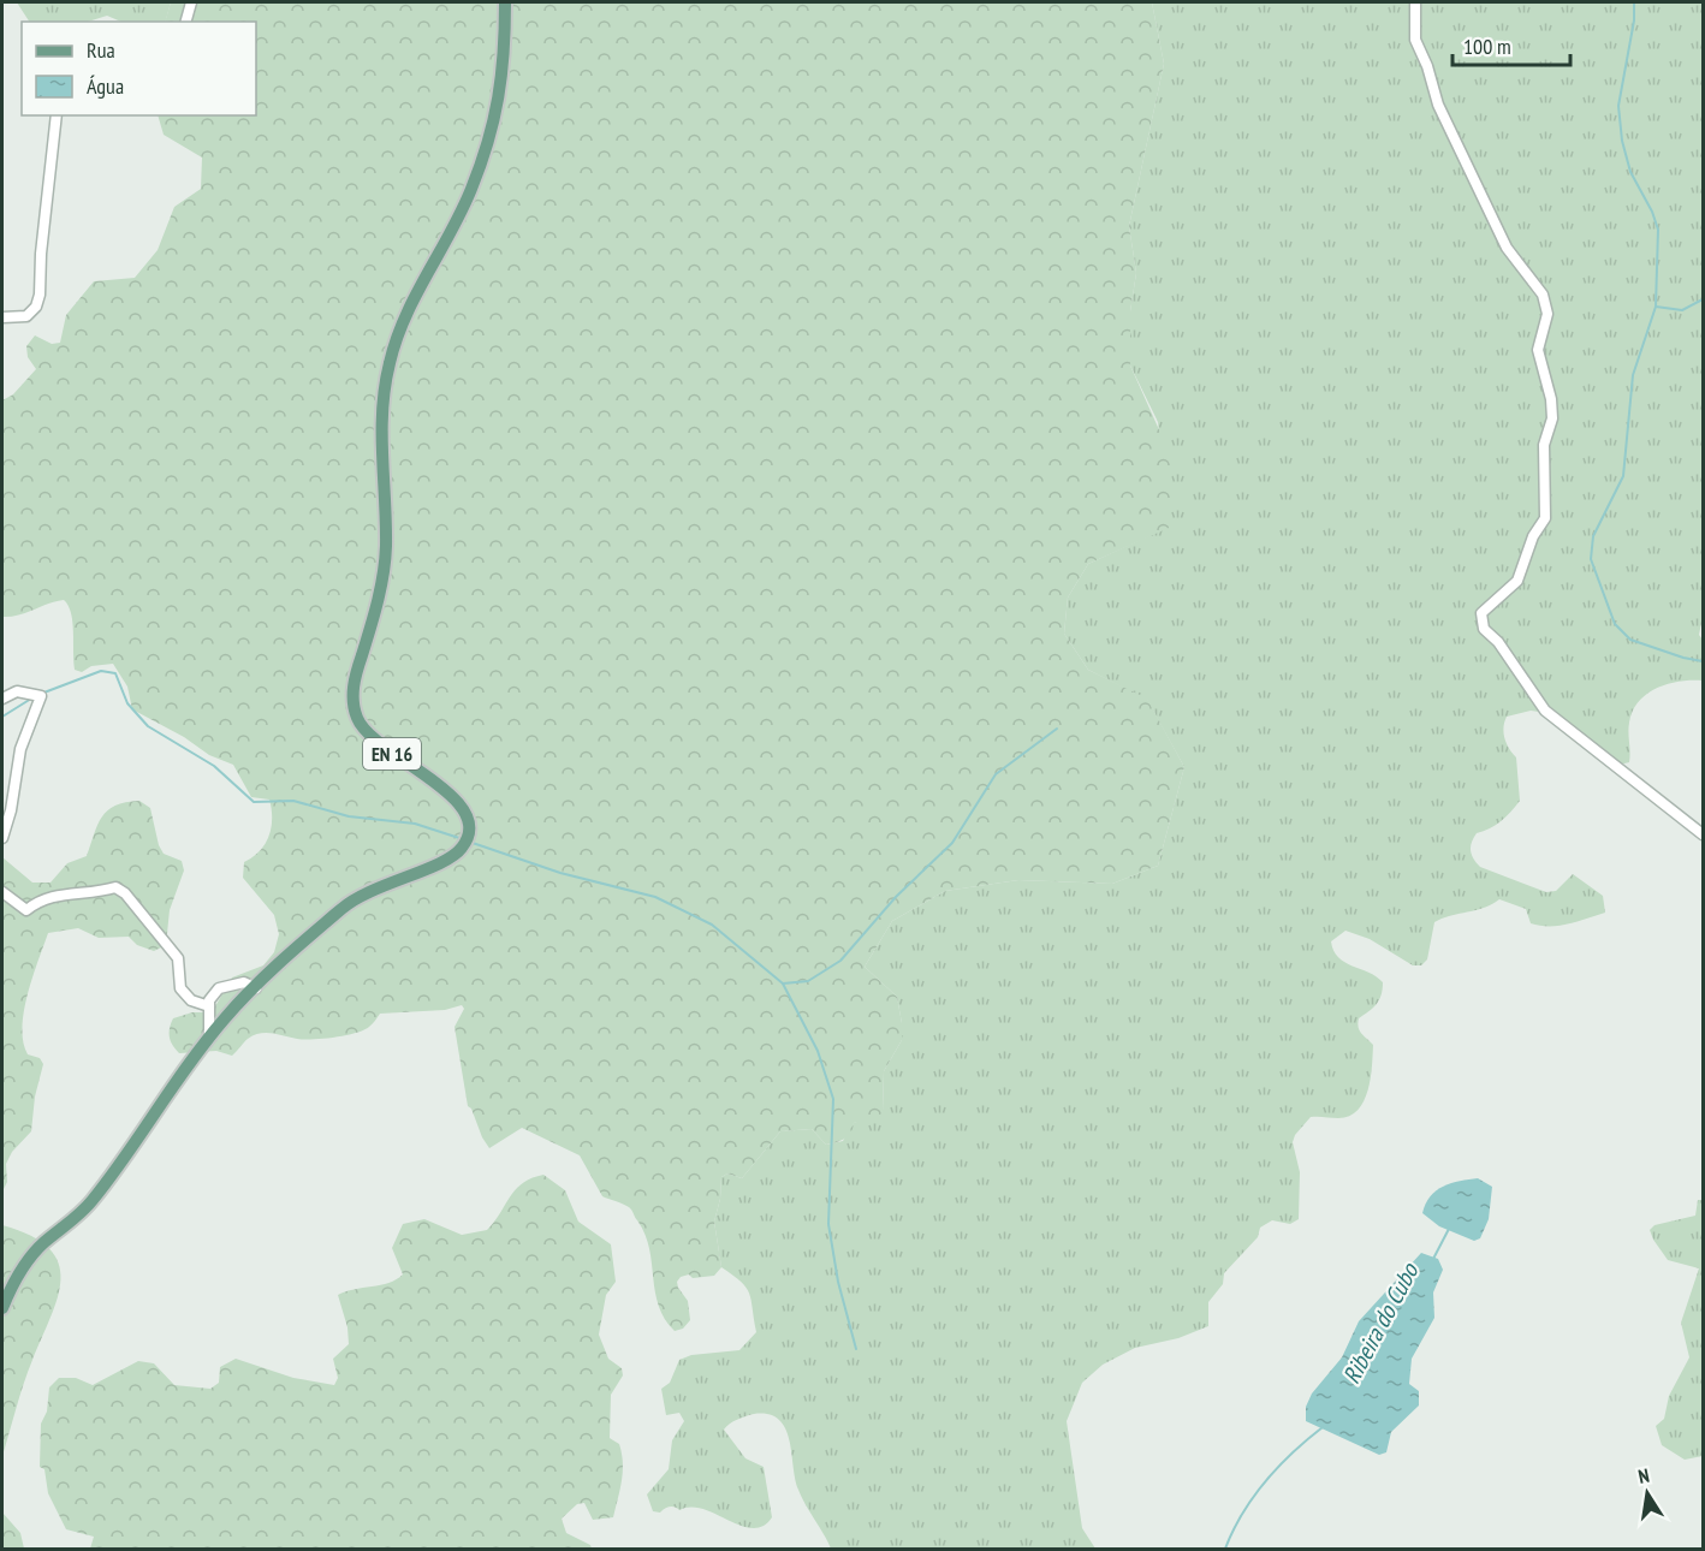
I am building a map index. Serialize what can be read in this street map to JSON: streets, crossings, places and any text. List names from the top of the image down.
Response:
{
  "streets": {
    "main road": ["EN 16"]
  },
  "water": ["Ribeira do Cubo"],
  "legend": ["Rua", "Água"],
  "scale_bar": "100 m",
  "north": "top"
}
